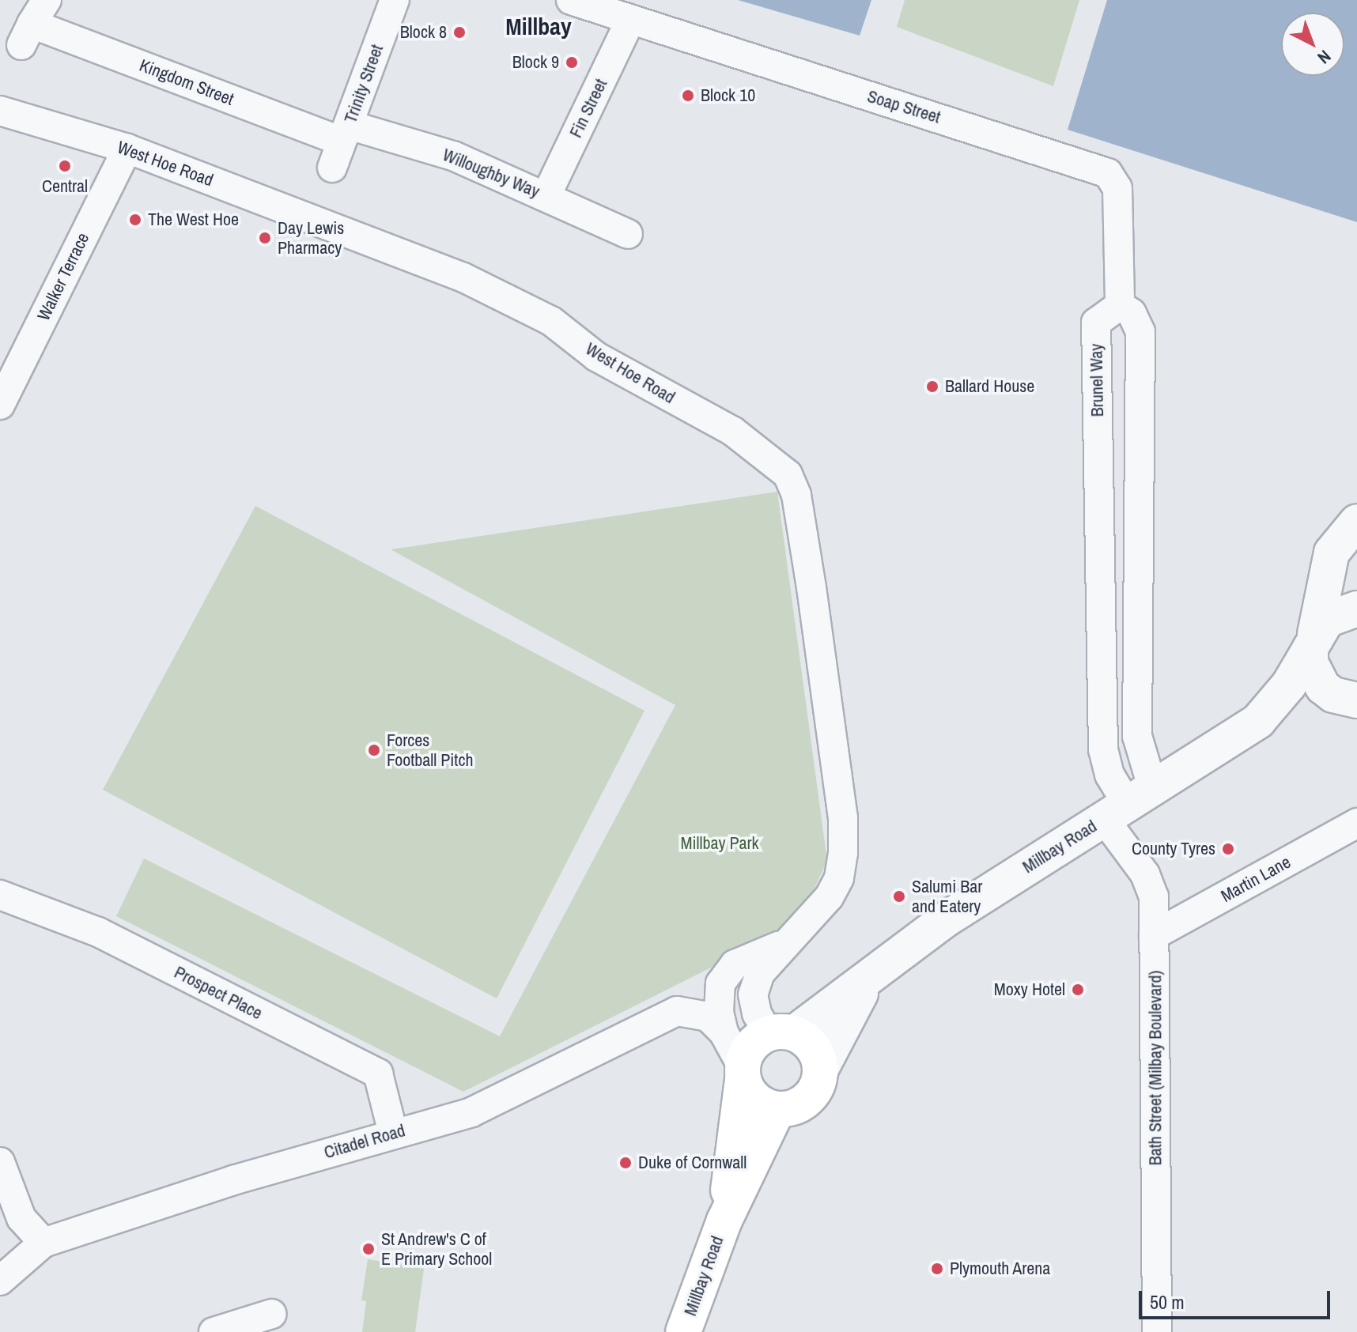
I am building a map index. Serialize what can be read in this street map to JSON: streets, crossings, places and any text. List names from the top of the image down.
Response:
{
  "streets": {
    "main road": ["Millbay Road"],
    "street": [
      "Kingdom Street",
      "Trinity Street",
      "Soap Street",
      "Fin Street",
      "West Hoe Road",
      "Willoughby Way",
      "Walker Terrace",
      "Brunel Way",
      "Martin Lane",
      "Prospect Place",
      "Bath Street (Milbay Boulevard)",
      "Citadel Road"
    ]
  },
  "crossings": [
    ["Kingdom Street", "Trinity Street"],
    ["Kingdom Street", "Willoughby Way"],
    ["Trinity Street", "Willoughby Way"],
    ["Soap Street", "Fin Street"],
    ["Soap Street", "Brunel Way"],
    ["Fin Street", "Willoughby Way"],
    ["West Hoe Road", "Walker Terrace"],
    ["West Hoe Road", "Millbay Road"],
    ["West Hoe Road", "Citadel Road"],
    ["Brunel Way", "Millbay Road"],
    ["Brunel Way", "Bath Street (Milbay Boulevard)"],
    ["Millbay Road", "Bath Street (Milbay Boulevard)"],
    ["Martin Lane", "Bath Street (Milbay Boulevard)"],
    ["Prospect Place", "Citadel Road"]
  ],
  "districts": ["Millbay"],
  "parks": ["Millbay Park"],
  "places": [
    "Block 8",
    "Block 9",
    "Block 10",
    "Central",
    "The West Hoe",
    "Day Lewis Pharmacy",
    "Ballard House",
    "Forces Football Pitch",
    "County Tyres",
    "Salumi Bar and Eatery",
    "Moxy Hotel",
    "Duke of Cornwall",
    "St Andrew's C of E Primary School",
    "Plymouth Arena"
  ],
  "scale_bar": "50 m",
  "north": "bottom right"
}
